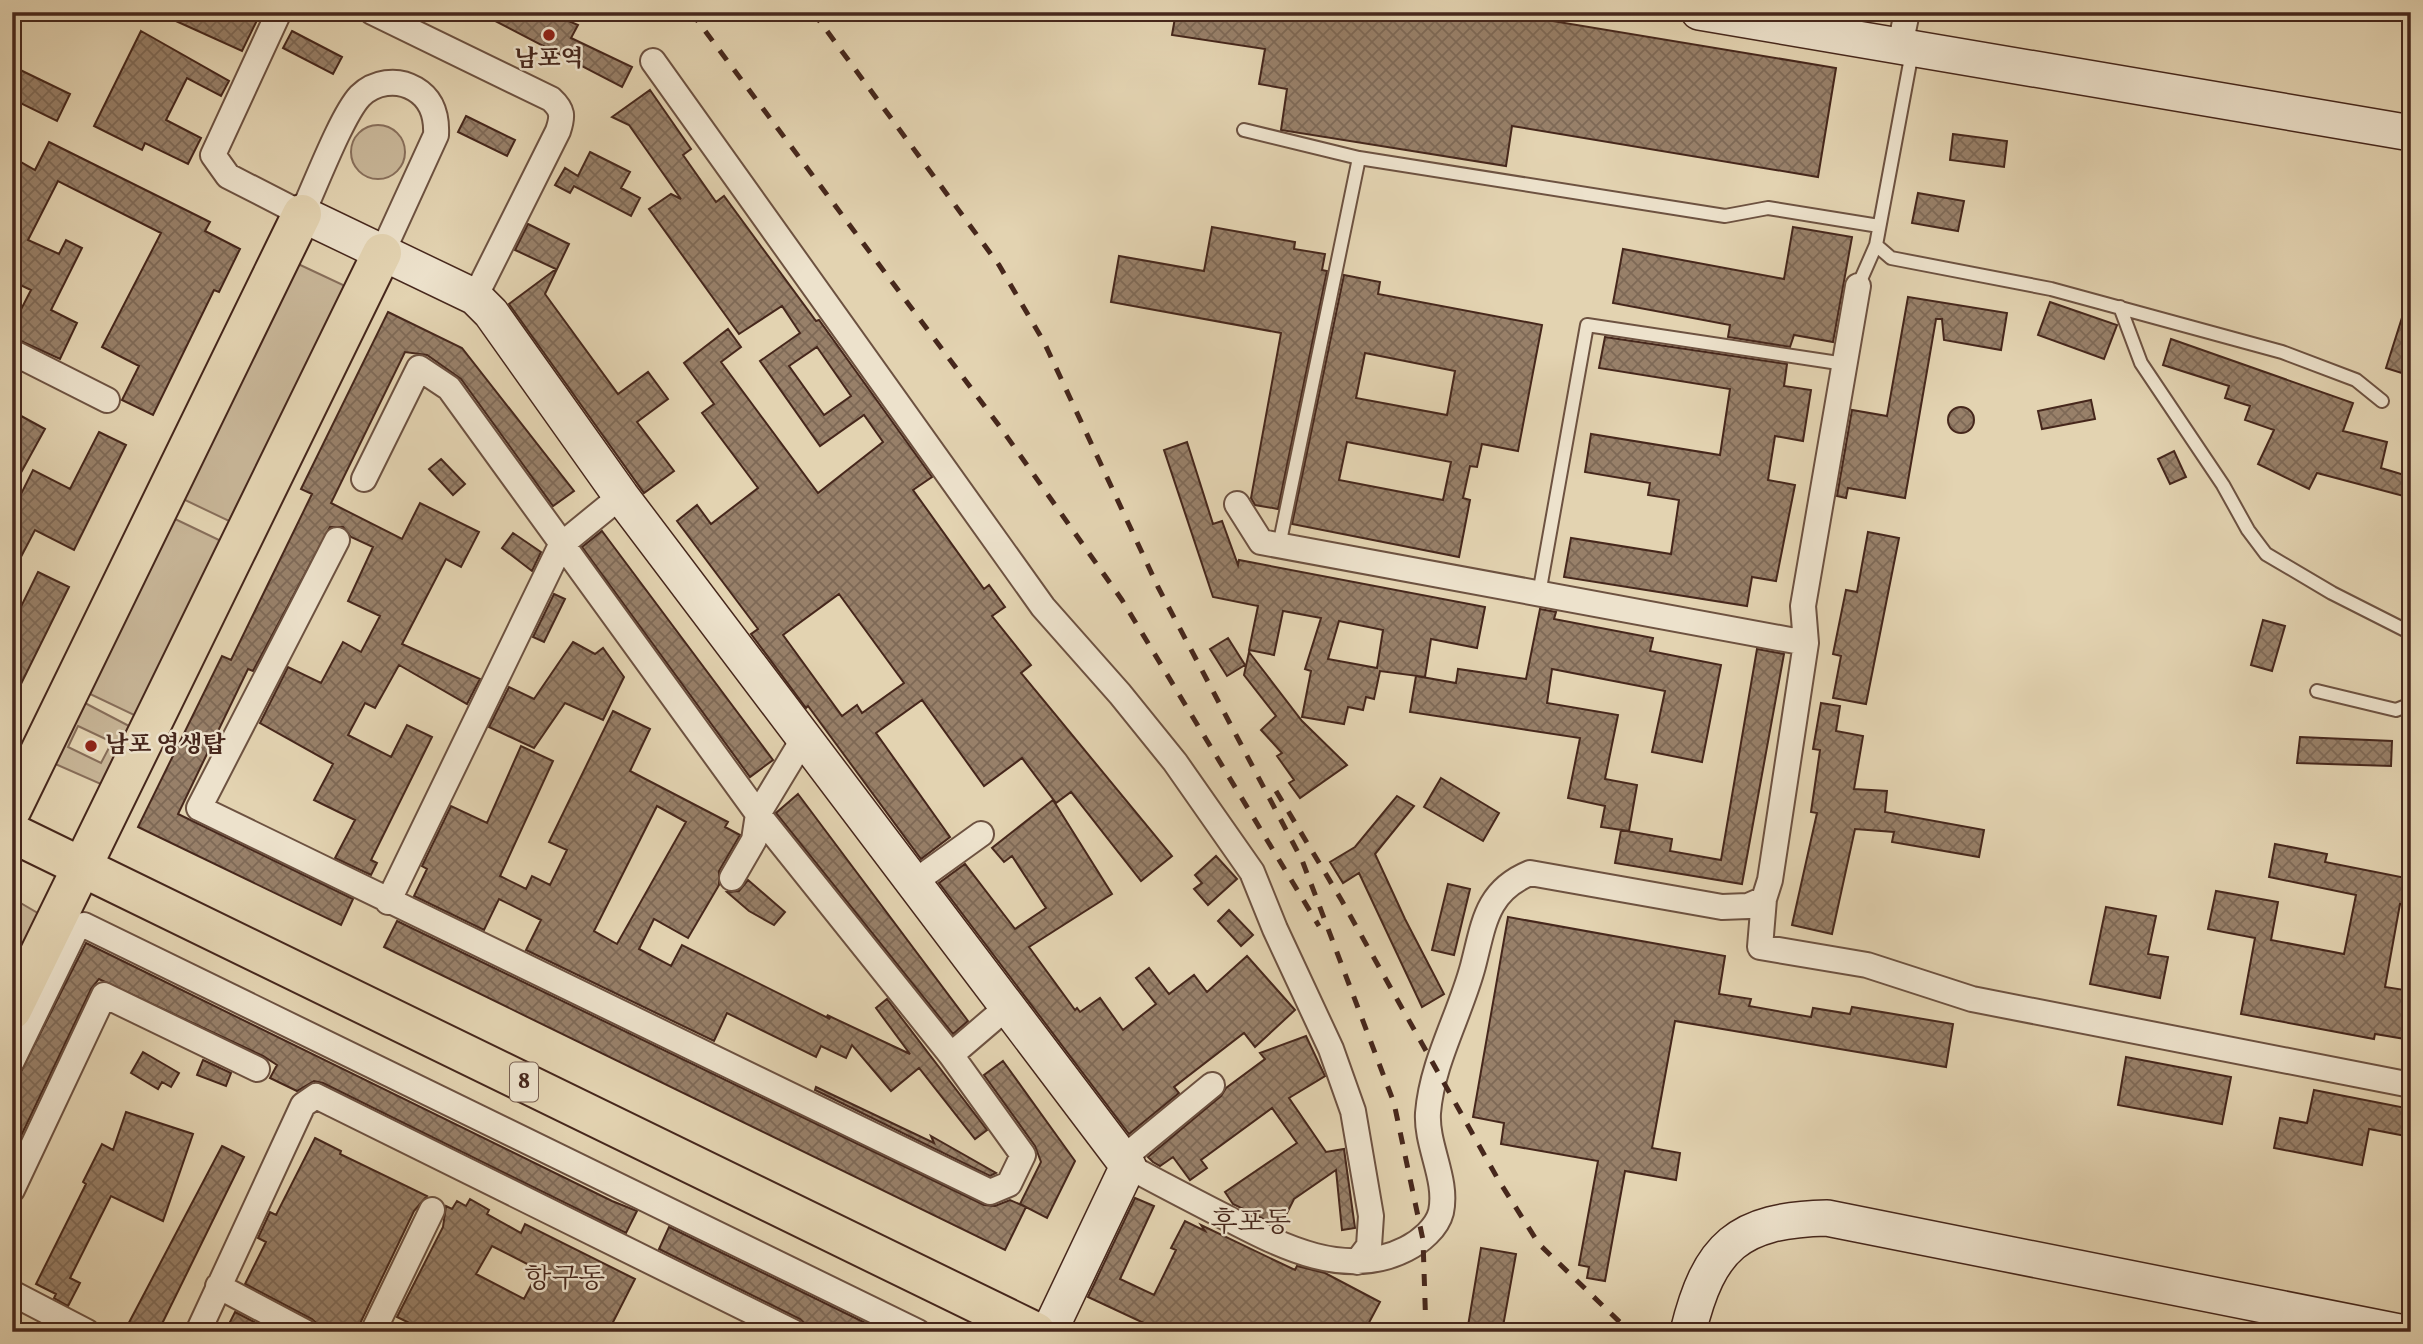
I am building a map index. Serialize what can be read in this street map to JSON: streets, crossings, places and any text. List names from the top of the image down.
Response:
{
  "streets": {
    "main road": ["8"]
  },
  "districts": ["후포동", "항구동"],
  "places": ["남포역", "남포 영생탑"]
}
